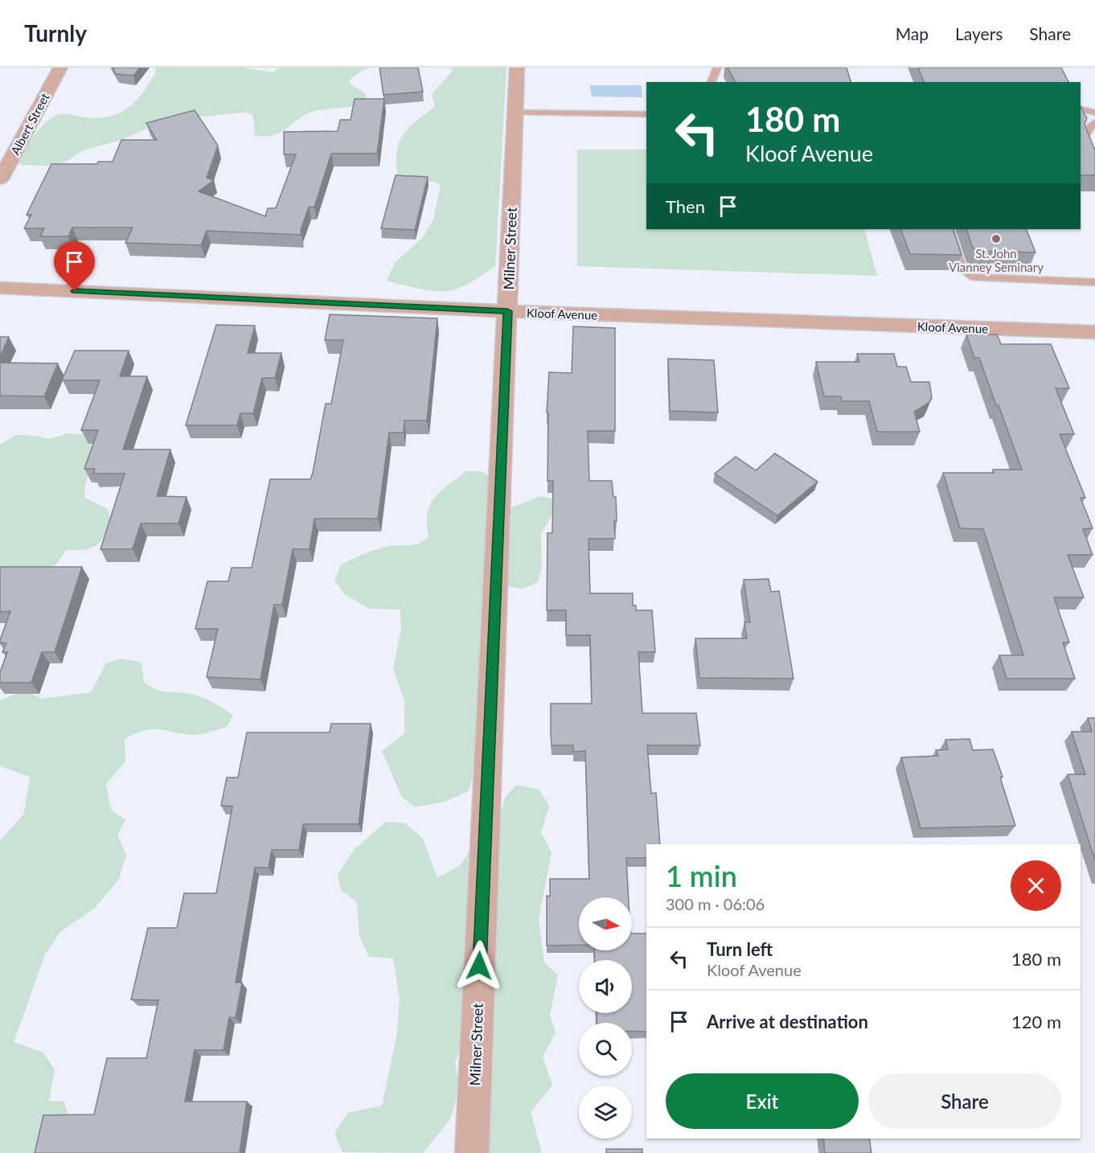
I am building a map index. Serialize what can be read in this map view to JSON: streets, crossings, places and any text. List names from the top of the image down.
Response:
{
  "streets": {
    "street": ["Albert Street", "Milner Street", "Kloof Avenue"]
  },
  "crossings": [
    ["Milner Street", "Kloof Avenue"]
  ],
  "places": ["St. John Vianney Seminary"],
  "north": "right",
  "page": {
    "header": "Turnly",
    "nav": ["Map", "Layers", "Share"],
    "turn": ["180 m", "Kloof Avenue"],
    "then": "Then",
    "heading": ["1 min", "300 m · 06:06"],
    "list": [
      {
        "name": "Turn left",
        "note": "Kloof Avenue",
        "value": "180 m"
      },
      {
        "name": "Arrive at destination",
        "value": "120 m"
      }
    ],
    "buttons": ["Exit", "Share"]
  }
}
